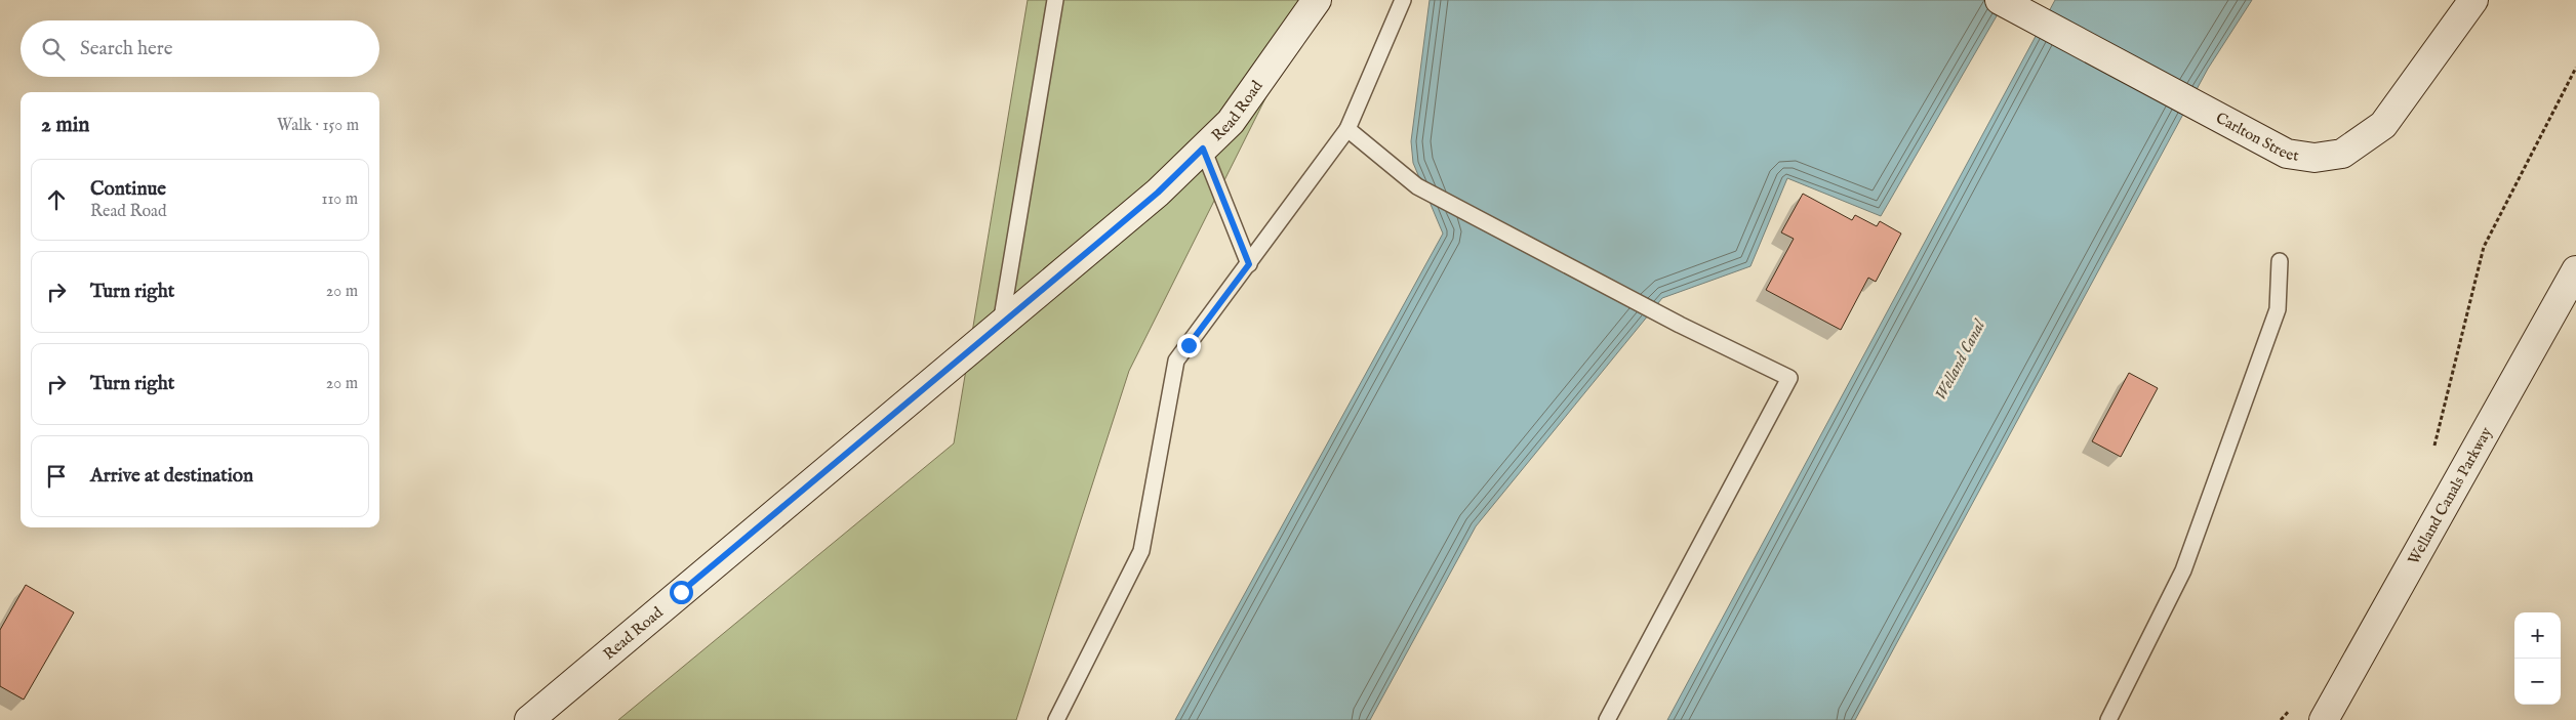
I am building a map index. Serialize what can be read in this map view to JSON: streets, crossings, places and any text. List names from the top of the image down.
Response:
{
  "streets": {
    "main road": ["Read Road", "Carlton Street", "Welland Canals Parkway"]
  },
  "water": ["Welland Canal"],
  "page": {
    "search": "Search here",
    "heading": ["2 min", "Walk · 150 m"],
    "list": [
      ["Continue", "Read Road", "110 m"],
      ["Turn right", "20 m"],
      ["Turn right", "20 m"],
      "Arrive at destination"
    ],
    "map_buttons": ["+", "−"]
  }
}
